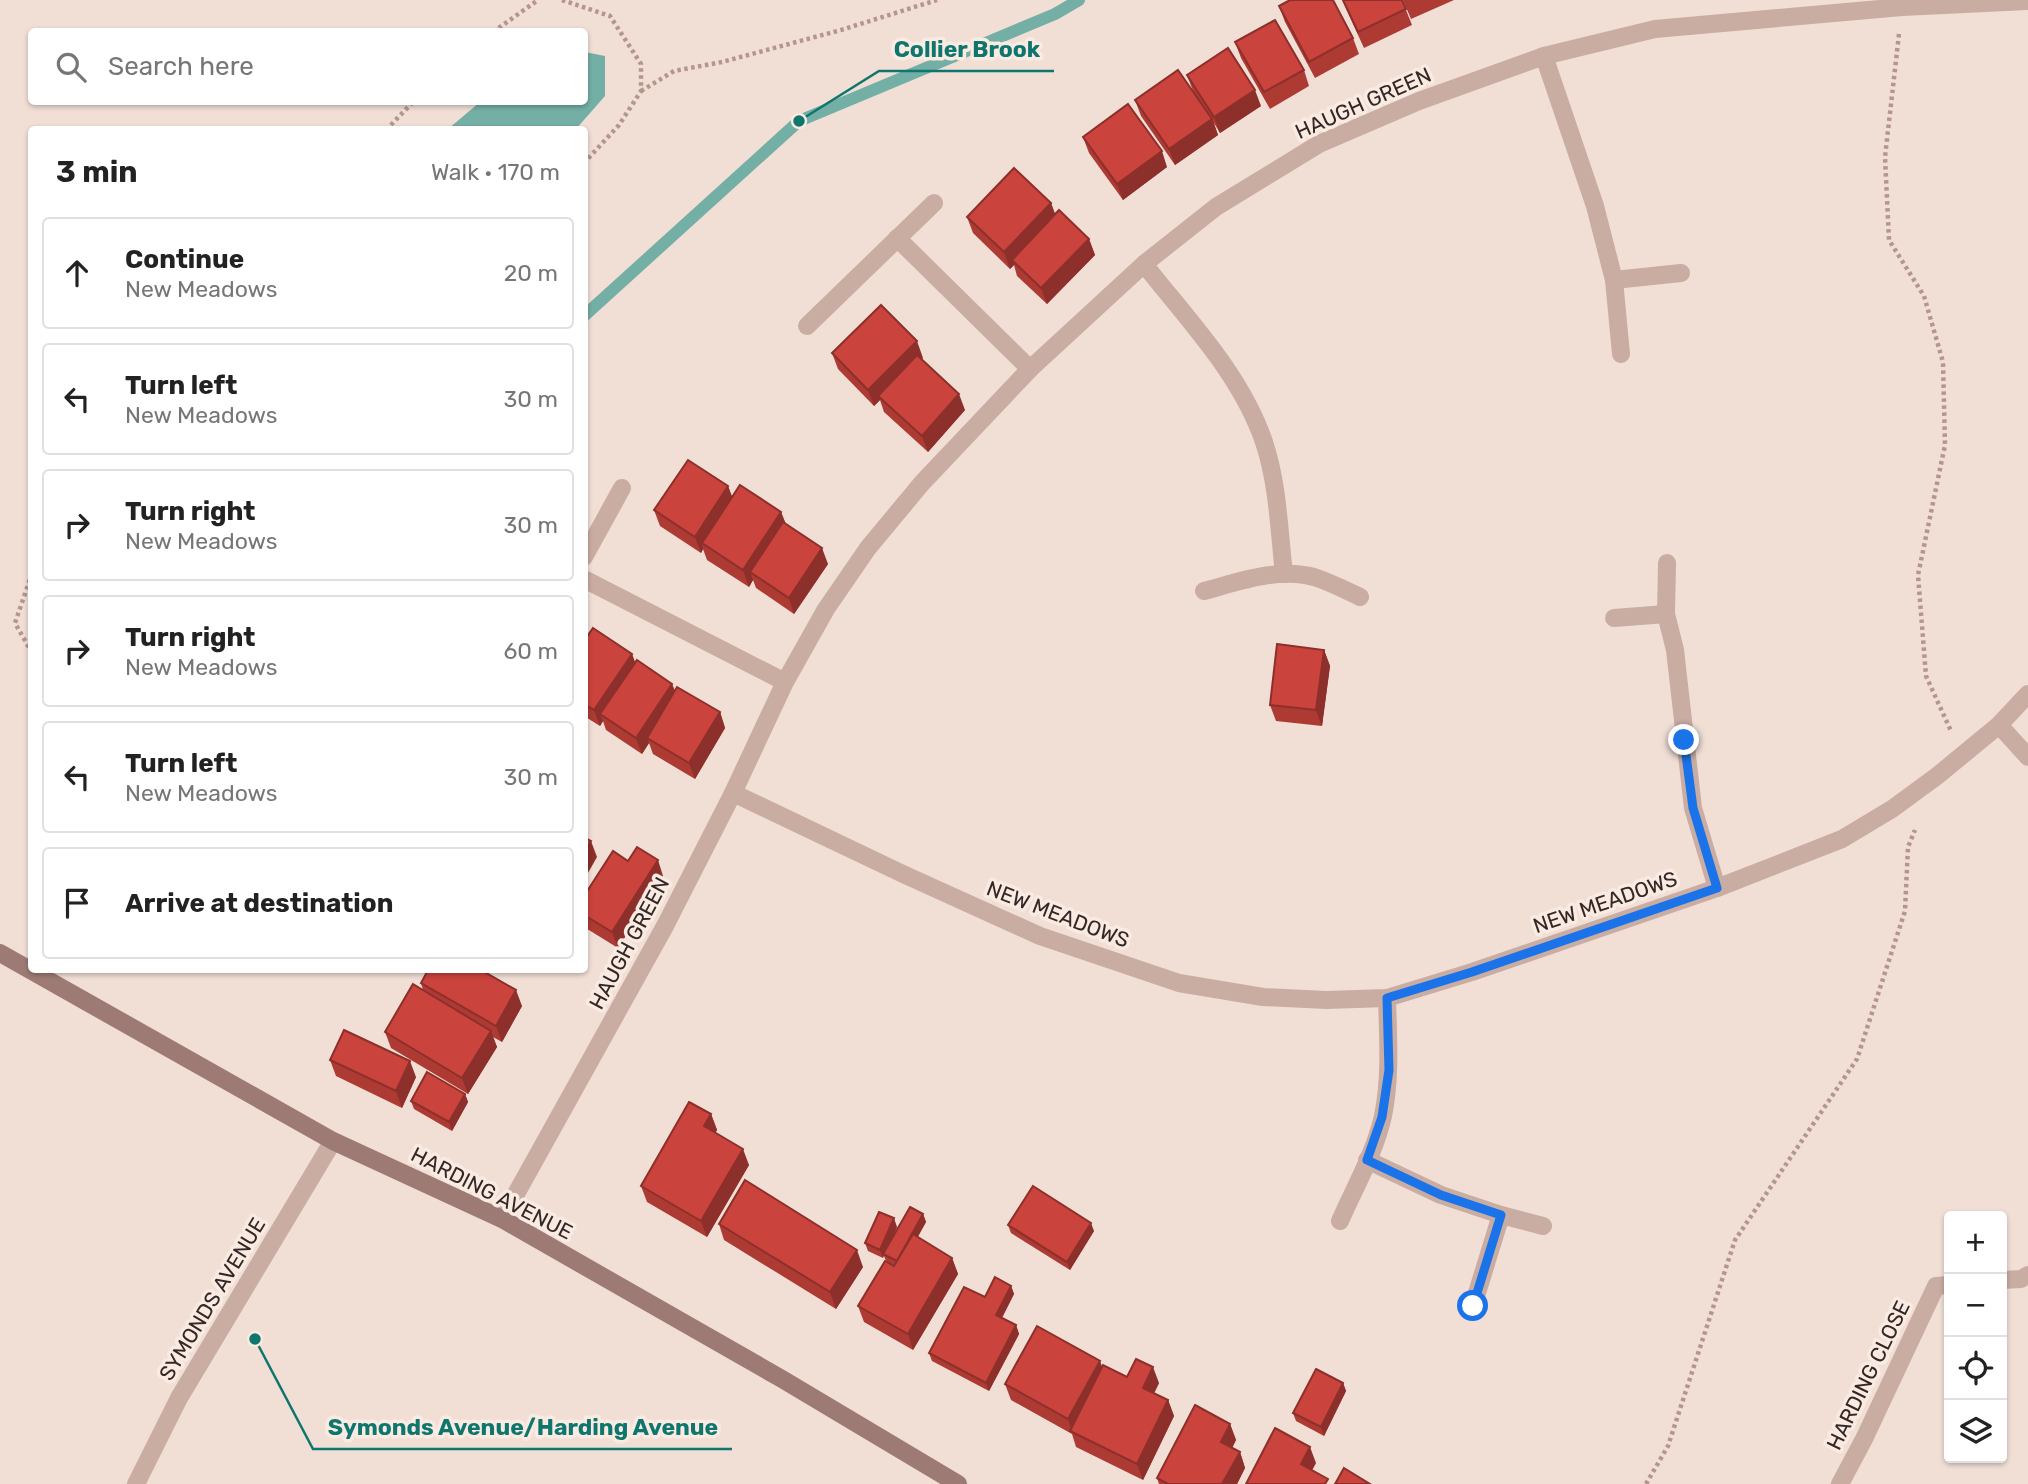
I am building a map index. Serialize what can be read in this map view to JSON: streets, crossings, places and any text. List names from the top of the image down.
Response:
{
  "streets": {
    "street": [
      "HAUGH GREEN",
      "NEW MEADOWS",
      "HARDING AVENUE",
      "SYMONDS AVENUE",
      "HARDING CLOSE"
    ]
  },
  "crossings": [
    ["HAUGH GREEN", "NEW MEADOWS"],
    ["HAUGH GREEN", "HARDING AVENUE"],
    ["HARDING AVENUE", "SYMONDS AVENUE"]
  ],
  "places": ["Collier Brook", "Symonds Avenue/Harding Avenue"],
  "page": {
    "search": "Search here",
    "heading": ["3 min", "Walk · 170 m"],
    "list": [
      ["Continue", "New Meadows", "20 m"],
      ["Turn left", "New Meadows", "30 m"],
      ["Turn right", "New Meadows", "30 m"],
      ["Turn right", "New Meadows", "60 m"],
      ["Turn left", "New Meadows", "30 m"],
      "Arrive at destination"
    ],
    "map_buttons": ["+", "−"]
  }
}
